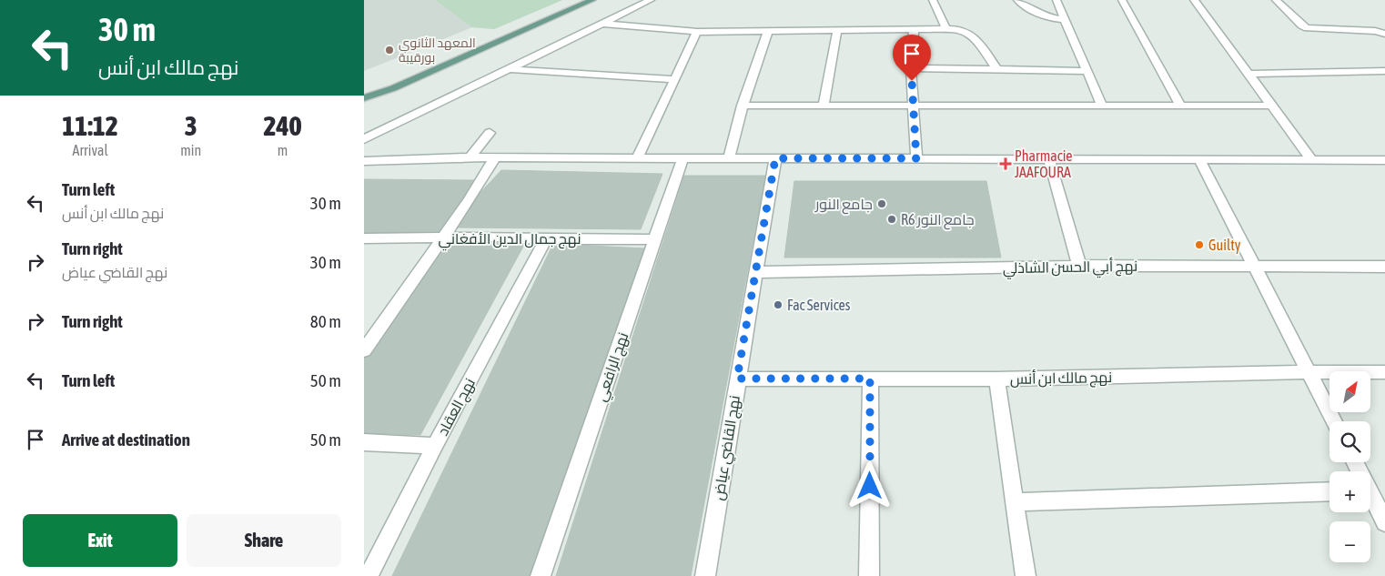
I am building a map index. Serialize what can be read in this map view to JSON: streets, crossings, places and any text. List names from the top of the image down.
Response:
{
  "streets": {
    "street": [
      "نهج جمال الدين الأفغاني",
      "نهج أبي الحسن الشاذلي",
      "نهج الرافعي",
      "نهج مالك ابن أنس",
      "نهج العقاد",
      "نهج القاضي عياض"
    ]
  },
  "crossings": [
    ["نهج جمال الدين الأفغاني", "نهج الرافعي"],
    ["نهج جمال الدين الأفغاني", "نهج العقاد"],
    ["نهج أبي الحسن الشاذلي", "نهج القاضي عياض"],
    ["نهج مالك ابن أنس", "نهج القاضي عياض"]
  ],
  "places": {
    "other": [
      "المعهد الثانوي بورقيبة",
      "جامع النور",
      "R6 جامع النور",
      "Guilty",
      "Fac Services"
    ],
    "health": ["Pharmacie JAAFOURA"]
  },
  "north": "top right",
  "page": {
    "turn": ["30 m", "نهج مالك ابن أنس"],
    "eta": [
      "11:12",
      "Arrival",
      "3",
      "min",
      "240",
      "m"
    ],
    "list": [
      {
        "name": "Turn left",
        "note": "نهج مالك ابن أنس",
        "value": "30 m"
      },
      {
        "name": "Turn right",
        "note": "نهج القاضي عياض",
        "value": "30 m"
      },
      {
        "name": "Turn right",
        "value": "80 m"
      },
      {
        "name": "Turn left",
        "value": "50 m"
      },
      {
        "name": "Arrive at destination",
        "value": "50 m"
      }
    ],
    "map_buttons": ["+", "−"],
    "buttons": ["Exit", "Share"]
  }
}
